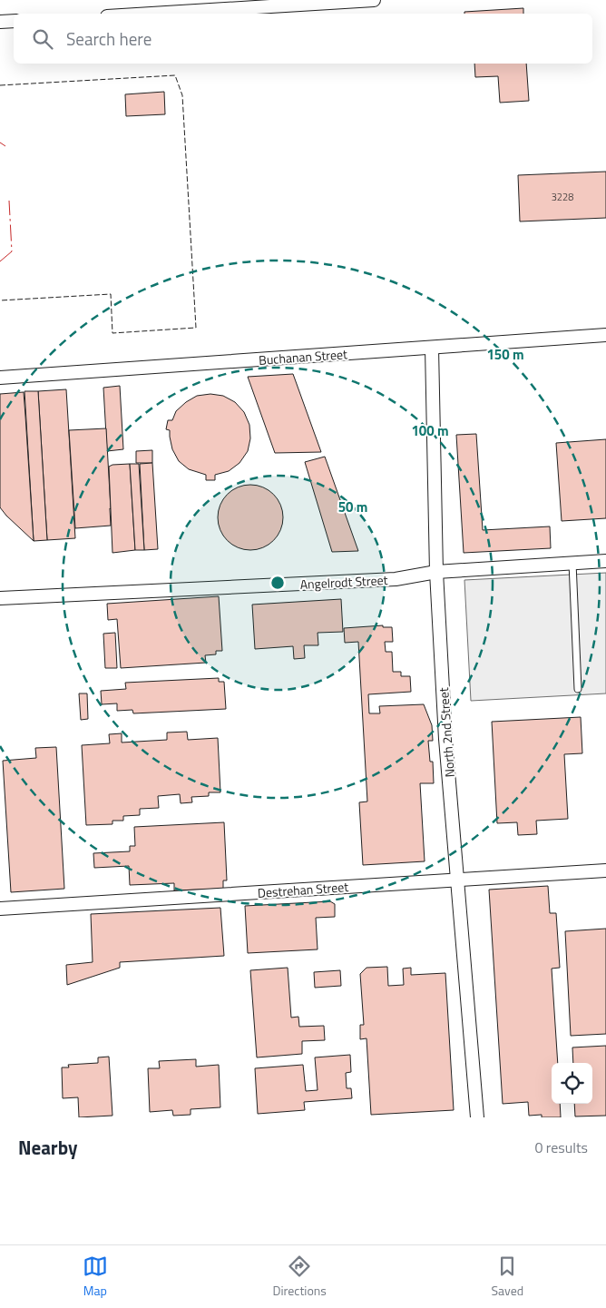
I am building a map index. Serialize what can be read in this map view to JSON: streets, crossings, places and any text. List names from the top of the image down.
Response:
{
  "streets": {
    "street": [
      "Buchanan Street",
      "Angelrodt Street",
      "North 2nd Street",
      "Destrehan Street"
    ]
  },
  "crossings": [
    ["Buchanan Street", "North 2nd Street"],
    ["Angelrodt Street", "North 2nd Street"],
    ["North 2nd Street", "Destrehan Street"]
  ],
  "house_numbers": ["3228"],
  "page": {
    "search": "Search here",
    "heading": ["Nearby", "0 results"],
    "nav": ["Map", "Directions", "Saved"]
  },
  "rings": ["150 m", "100 m", "50 m"]
}
